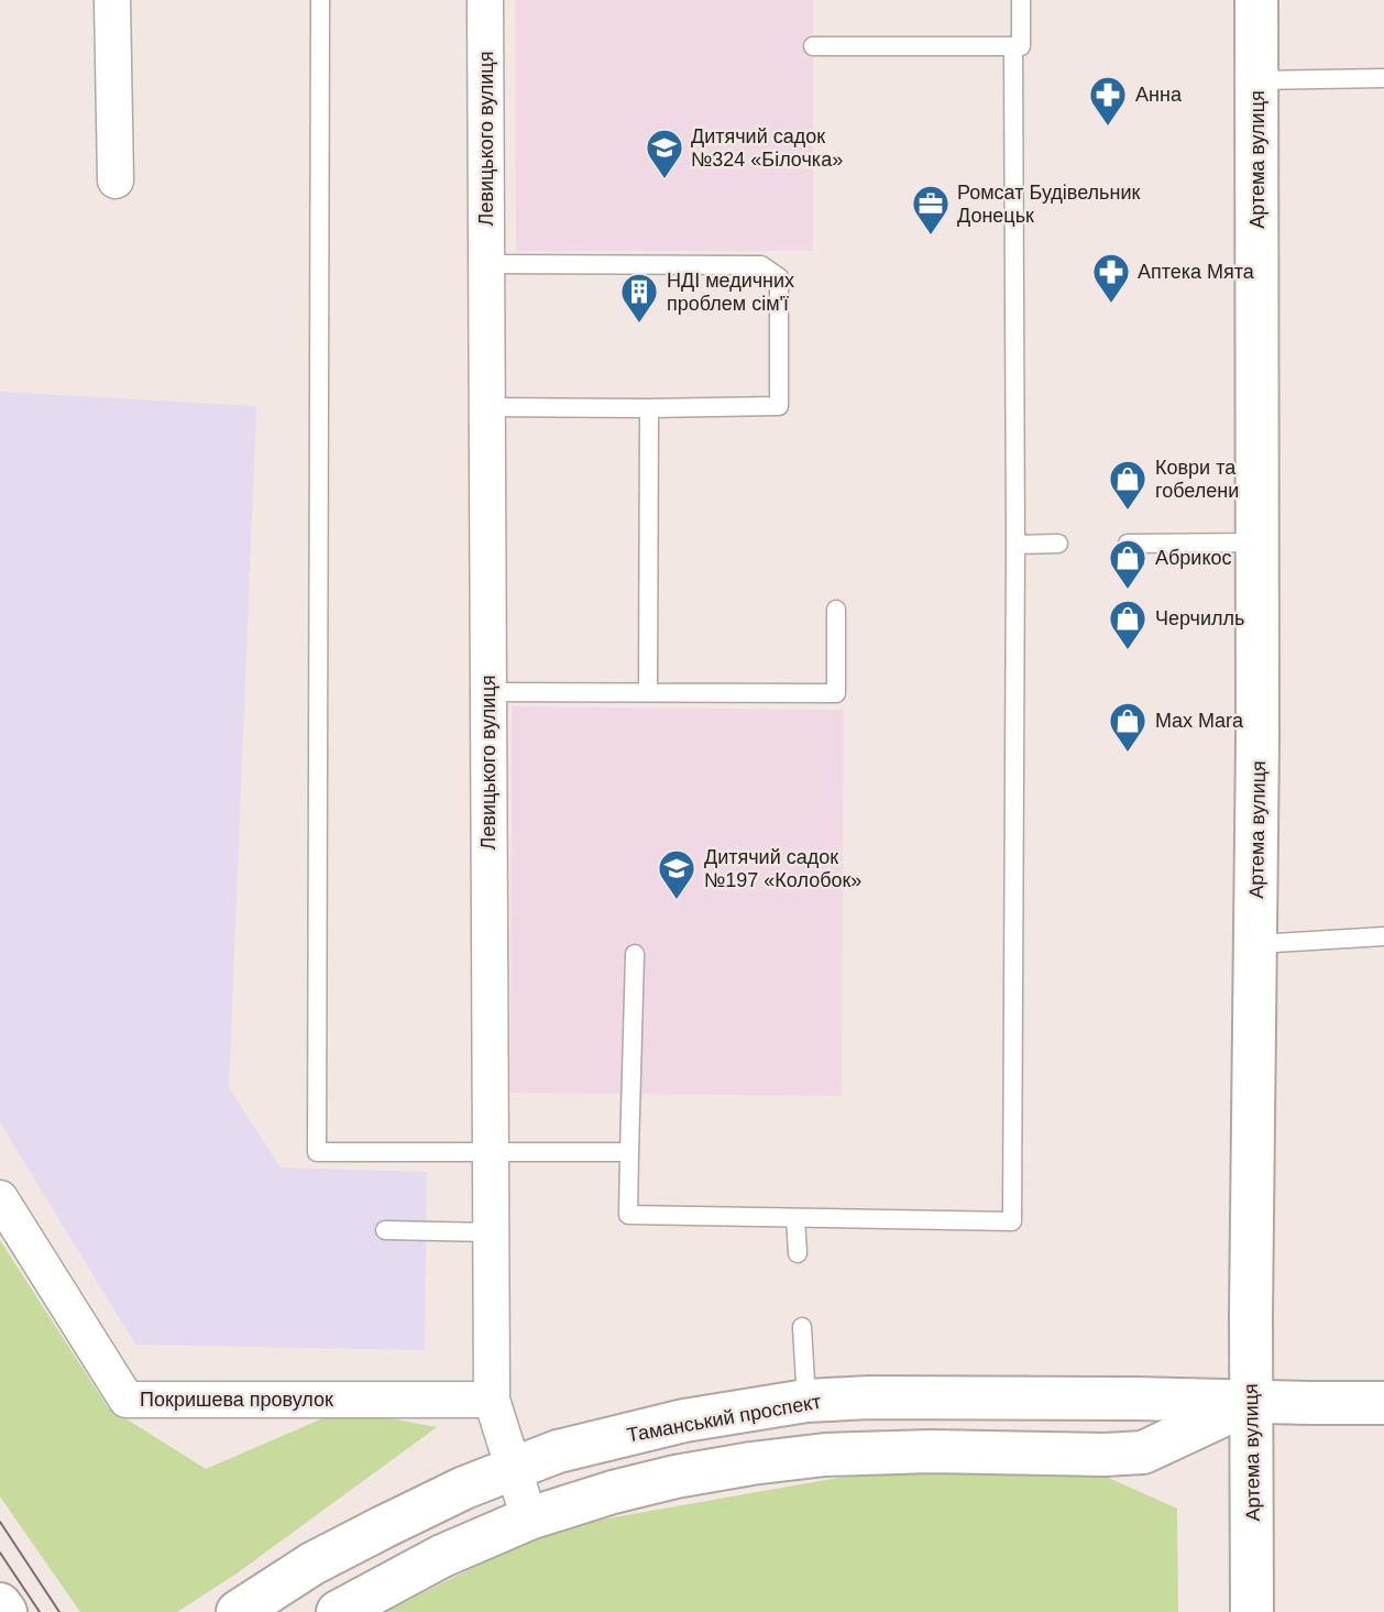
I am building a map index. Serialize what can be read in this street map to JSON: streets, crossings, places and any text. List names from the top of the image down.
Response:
{
  "streets": {
    "street": [
      "Левицького вулиця",
      "Артема вулиця",
      "Покришева провулок",
      "Таманський проспект"
    ]
  },
  "crossings": [
    ["Левицького вулиця", "Покришева провулок"],
    ["Левицького вулиця", "Таманський проспект"],
    ["Артема вулиця", "Таманський проспект"]
  ],
  "places": {
    "pharmacy": ["Анна", "Аптека Мята"],
    "school or university": ["Дитячий садок №324 «Білочка»", "Дитячий садок №197 «Колобок»"],
    "office": ["Ромсат Будівельник Донецьк"],
    "building": ["НДІ медичних проблем сім'ї"],
    "shop": [
      "Коври та гобелени",
      "Абрикос",
      "Черчилль",
      "Max Mara"
    ]
  }
}
